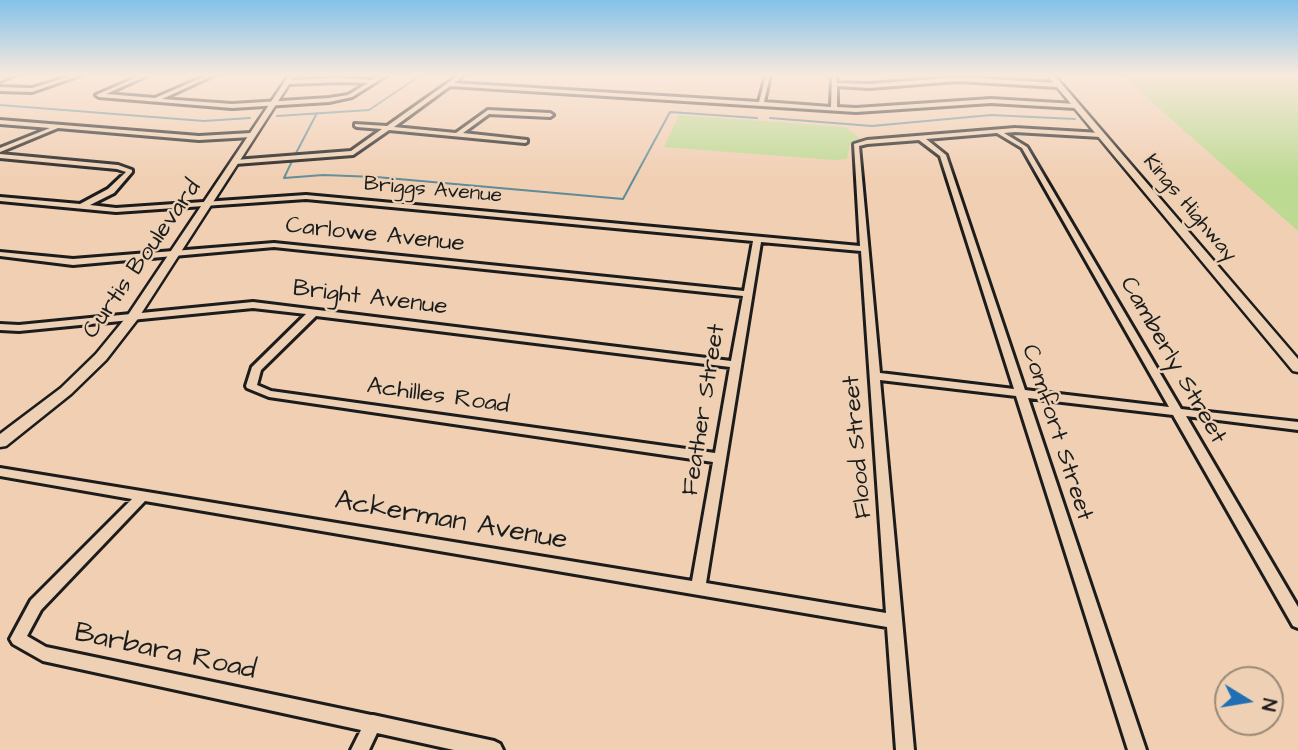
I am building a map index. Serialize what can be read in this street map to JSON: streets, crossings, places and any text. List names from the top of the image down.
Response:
{
  "streets": {
    "street": [
      "Briggs Avenue",
      "Kings Highway",
      "Carlowe Avenue",
      "Curtis Boulevard",
      "Bright Avenue",
      "Camberly Street",
      "Achilles Road",
      "Feather Street",
      "Comfort Street",
      "Flood Street",
      "Ackerman Avenue",
      "Barbara Road"
    ]
  },
  "crossings": [
    ["Briggs Avenue", "Curtis Boulevard"],
    ["Briggs Avenue", "Feather Street"],
    ["Briggs Avenue", "Flood Street"],
    ["Carlowe Avenue", "Curtis Boulevard"],
    ["Carlowe Avenue", "Feather Street"],
    ["Curtis Boulevard", "Bright Avenue"],
    ["Bright Avenue", "Achilles Road"],
    ["Bright Avenue", "Feather Street"],
    ["Achilles Road", "Feather Street"],
    ["Feather Street", "Ackerman Avenue"],
    ["Comfort Street", "Flood Street"],
    ["Flood Street", "Ackerman Avenue"],
    ["Ackerman Avenue", "Barbara Road"]
  ],
  "north": "right"
}
